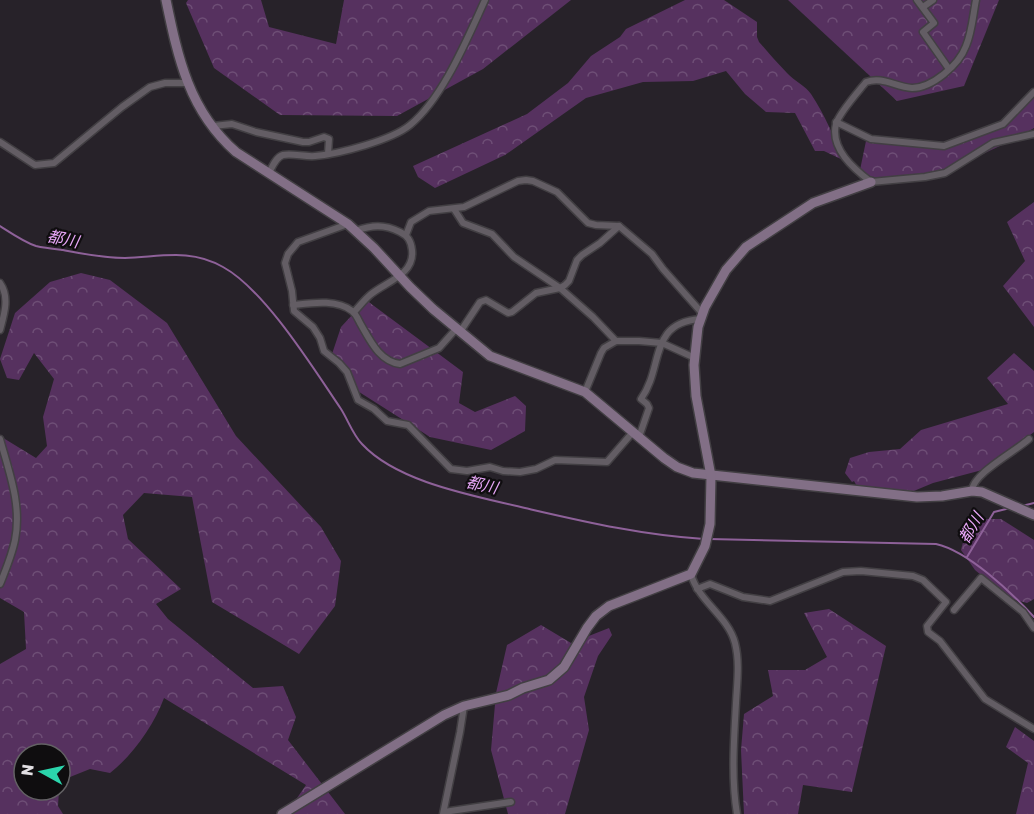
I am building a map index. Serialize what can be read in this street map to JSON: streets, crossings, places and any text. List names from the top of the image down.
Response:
{
  "water": ["都川"],
  "north": "left"
}
